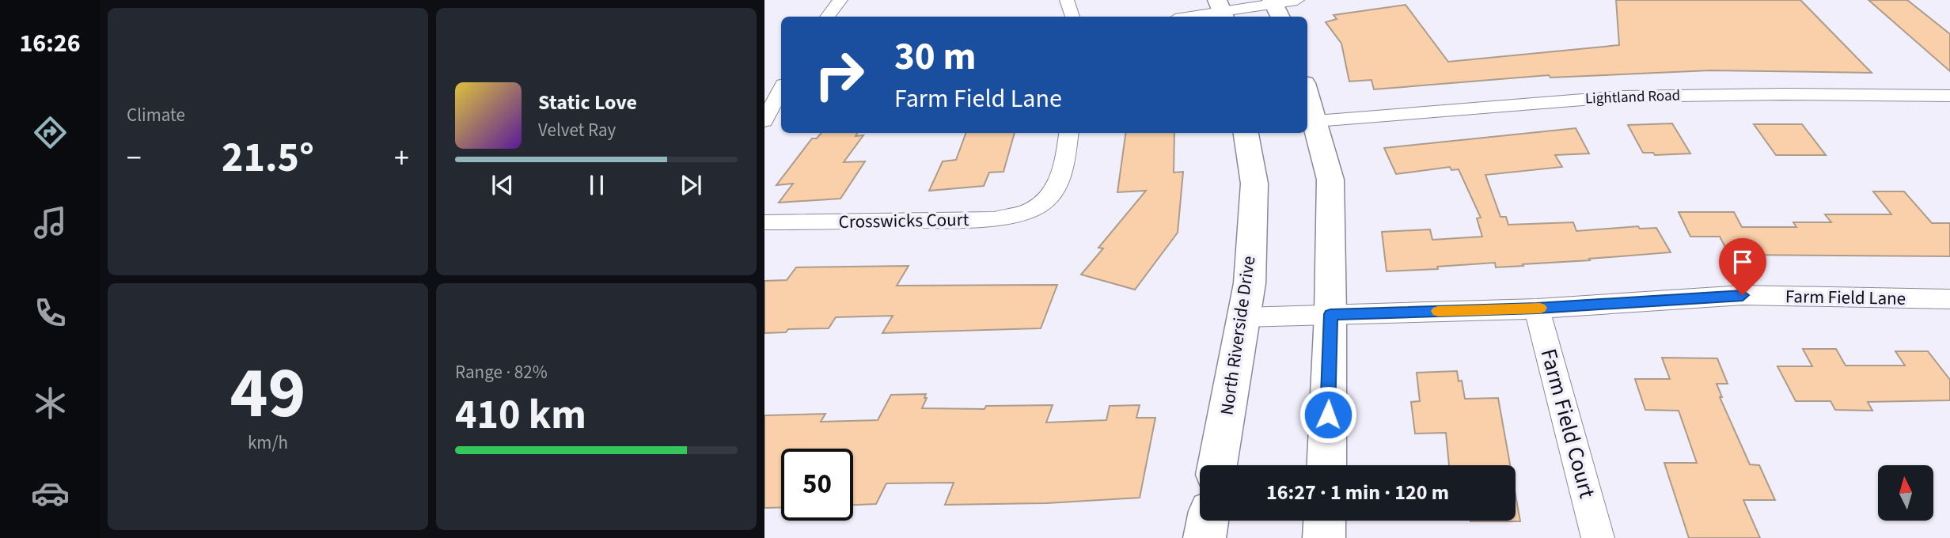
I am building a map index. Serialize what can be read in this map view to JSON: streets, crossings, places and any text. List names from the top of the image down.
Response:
{
  "streets": {
    "main road": ["North Riverside Drive"],
    "street": [
      "Lightland Road",
      "Crosswicks Court",
      "Farm Field Lane",
      "Farm Field Court"
    ]
  },
  "crossings": [
    ["Farm Field Lane", "North Riverside Drive"],
    ["Farm Field Lane", "Farm Field Court"]
  ],
  "north": "top",
  "page": {
    "tabs": "16:26",
    "tile": [
      "Climate",
      ["49", "km/h"],
      ["Range · 82%", "410 km"]
    ],
    "turn": ["30 m", "Farm Field Lane"],
    "song": ["Static Love", "Velvet Ray"],
    "heat": ["−", "21.5°", "+"],
    "limit": "50",
    "trip": "16:27 · 1 min · 120 m"
  }
}
